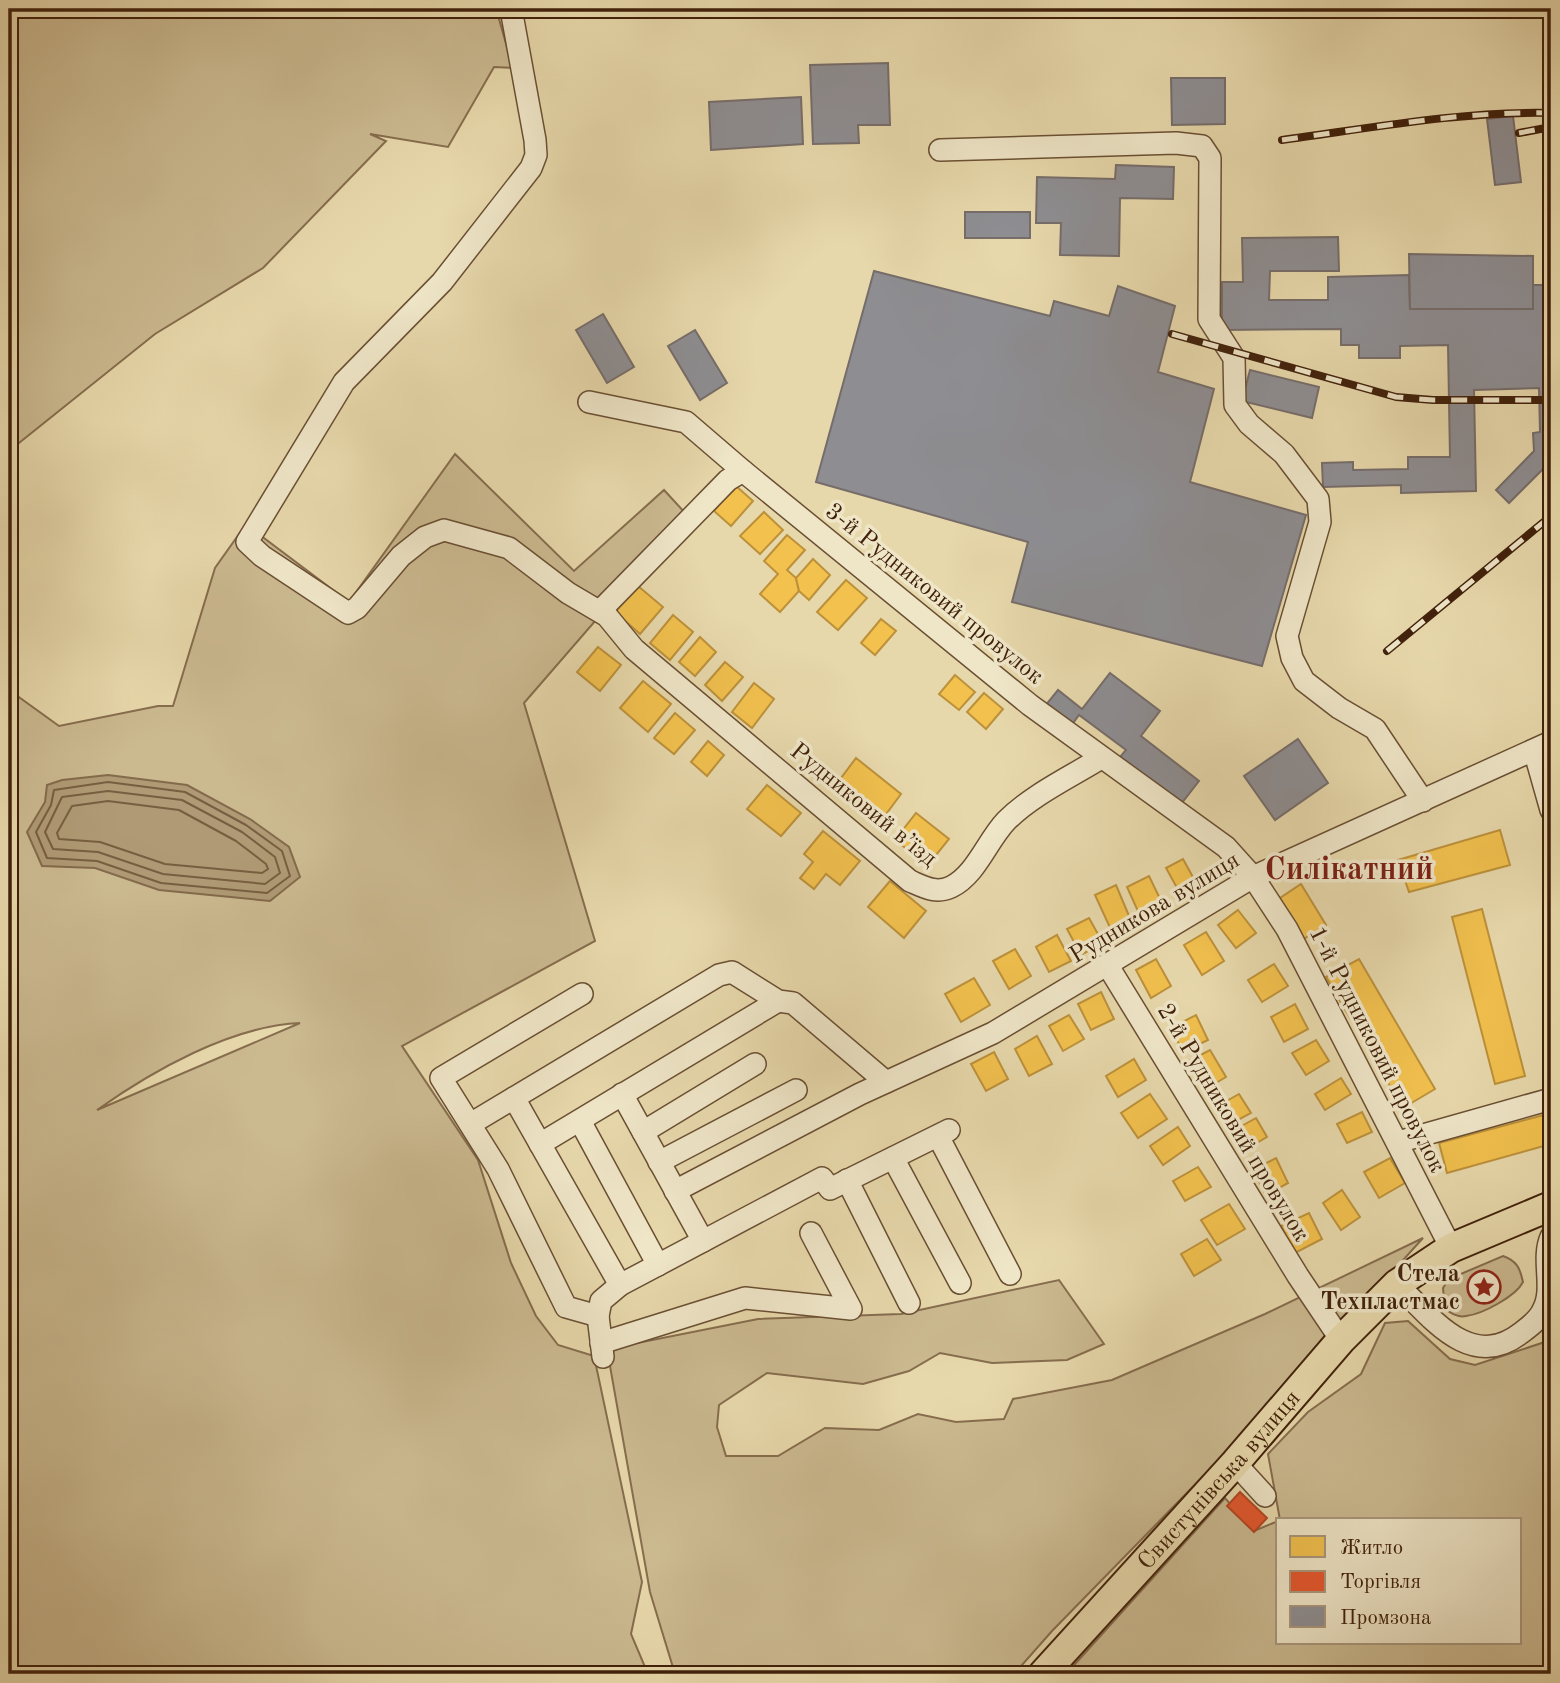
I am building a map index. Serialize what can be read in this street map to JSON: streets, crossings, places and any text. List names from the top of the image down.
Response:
{
  "streets": {
    "main road": ["Свистунівська вулиця"],
    "street": [
      "3-й Рудниковий провулок",
      "Рудниковий в’їзд",
      "Рудникова вулиця",
      "1-й Рудниковий провулок",
      "2-й Рудниковий провулок"
    ]
  },
  "crossings": [
    ["3-й Рудниковий провулок", "Рудниковий в’їзд"],
    ["3-й Рудниковий провулок", "Рудникова вулиця"],
    ["3-й Рудниковий провулок", "1-й Рудниковий провулок"],
    ["Рудникова вулиця", "1-й Рудниковий провулок"],
    ["Рудникова вулиця", "2-й Рудниковий провулок"],
    ["1-й Рудниковий провулок", "Свистунівська вулиця"],
    ["2-й Рудниковий провулок", "Свистунівська вулиця"]
  ],
  "districts": ["Силікатний"],
  "places": {
    "place": ["Стела Техпластмас"]
  },
  "legend": ["Житло", "Торгівля", "Промзона"]
}
